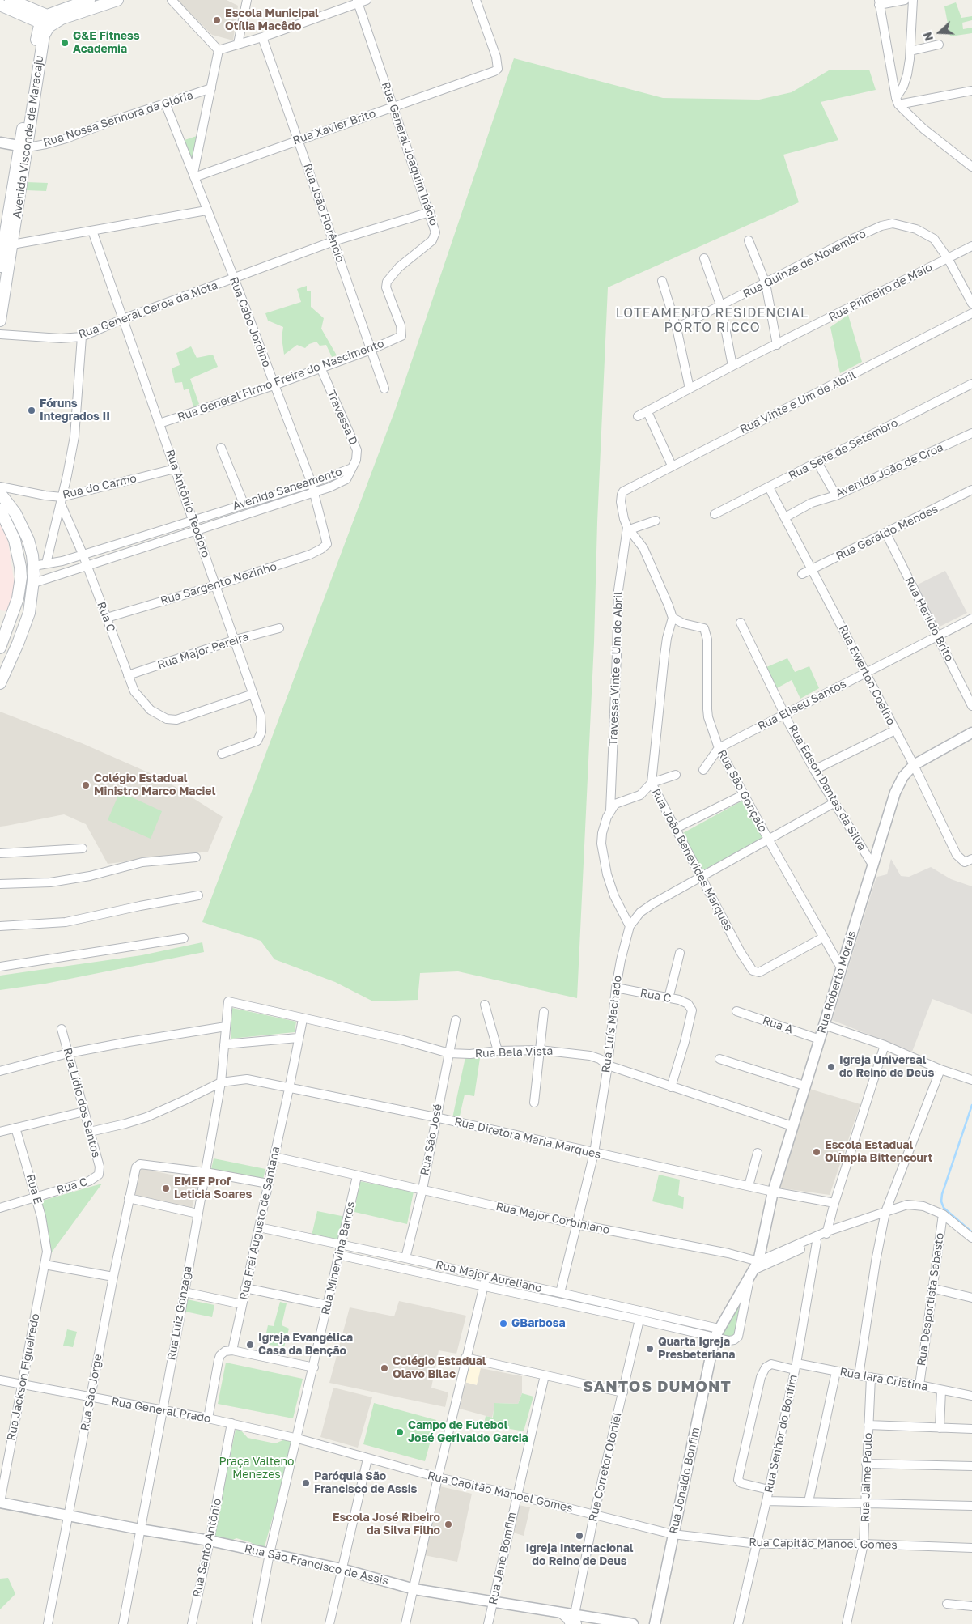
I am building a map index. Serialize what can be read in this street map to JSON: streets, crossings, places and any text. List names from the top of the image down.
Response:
{
  "streets": {
    "main road": ["Avenida Visconde de Maracaju"],
    "street": [
      "Rua Nossa Senhora da Glória",
      "Rua Xavier Brito",
      "Rua General Joaquim Inácio",
      "Rua João Florêncio",
      "Rua Quinze de Novembro",
      "Rua Primeiro de Maio",
      "Rua General Ceroa da Mota",
      "Rua Cabo Jordino",
      "Rua General Firmo Freire do Nascimento",
      "Rua Vinte e Um de Abril",
      "Travessa D",
      "Rua Sete de Setembro",
      "Avenida João de Croa",
      "Rua do Carmo",
      "Avenida Saneamento",
      "Rua Antônio Teodoro",
      "Rua Geraldo Mendes",
      "Rua Sargento Nezinho",
      "Rua C",
      "Rua Herildo Brito",
      "Rua Major Pereira",
      "Travessa Vinte e Um de Abril",
      "Rua Ewerton Coelho",
      "Rua Eliseu Santos",
      "Rua Edson Dantas da Silva",
      "Rua São Gonçalo",
      "Rua João Benevides Marques",
      "Rua Roberto Morais",
      "Rua Luís Machado",
      "Rua A",
      "Rua Bela Vista",
      "Rua Lídio dos Santos",
      "Rua Diretora Maria Marques",
      "Rua São José",
      "Rua E",
      "Rua Major Corbiniano",
      "Rua Frei Augusto de Santana",
      "Rua Minervina Barros",
      "Rua Major Aureliano",
      "Rua Desportista Sabasto",
      "Rua Luiz Gonzaga",
      "Rua Jackson Figueiredo",
      "Rua Iara Cristina",
      "Rua São Jorge",
      "Rua General Prado",
      "Rua Senhor do Bonfim",
      "Rua Corretor Otoniel",
      "Rua Jaime Paulo",
      "Rua Jonaldo Bonfim",
      "Rua Capitão Manoel Gomes",
      "Rua Santo Antônio",
      "Rua Jane Bomfim",
      "Rua São Francisco de Assis"
    ]
  },
  "crossings": [
    ["Rua Nossa Senhora da Glória", "Avenida Visconde de Maracaju"],
    ["Rua Nossa Senhora da Glória", "Rua Cabo Jordino"],
    ["Rua Xavier Brito", "Rua General Joaquim Inácio"],
    ["Rua Xavier Brito", "Rua João Florêncio"],
    ["Rua Xavier Brito", "Rua Cabo Jordino"],
    ["Rua General Joaquim Inácio", "Rua General Ceroa da Mota"],
    ["Rua General Joaquim Inácio", "Rua General Firmo Freire do Nascimento"],
    ["Rua João Florêncio", "Rua General Ceroa da Mota"],
    ["Rua João Florêncio", "Rua General Firmo Freire do Nascimento"],
    ["Rua Quinze de Novembro", "Rua Primeiro de Maio"],
    ["Rua General Ceroa da Mota", "Rua Cabo Jordino"],
    ["Rua General Ceroa da Mota", "Rua Antônio Teodoro"],
    ["Rua Cabo Jordino", "Rua General Firmo Freire do Nascimento"],
    ["Rua Cabo Jordino", "Avenida Saneamento"],
    ["Rua Cabo Jordino", "Rua Sargento Nezinho"],
    ["Rua General Firmo Freire do Nascimento", "Travessa D"],
    ["Rua General Firmo Freire do Nascimento", "Rua Antônio Teodoro"],
    ["Rua Vinte e Um de Abril", "Travessa Vinte e Um de Abril"],
    ["Travessa D", "Avenida Saneamento"],
    ["Rua Sete de Setembro", "Rua Ewerton Coelho"],
    ["Avenida João de Croa", "Rua Ewerton Coelho"],
    ["Rua do Carmo", "Rua Antônio Teodoro"],
    ["Rua do Carmo", "Rua C"],
    ["Avenida Saneamento", "Rua Antônio Teodoro"],
    ["Avenida Saneamento", "Rua C"],
    ["Rua Antônio Teodoro", "Rua Sargento Nezinho"],
    ["Rua Antônio Teodoro", "Rua C"],
    ["Rua Antônio Teodoro", "Rua Major Pereira"],
    ["Rua Geraldo Mendes", "Rua Herildo Brito"],
    ["Rua Geraldo Mendes", "Rua Ewerton Coelho"],
    ["Rua Sargento Nezinho", "Rua C"],
    ["Rua C", "Rua Major Pereira"],
    ["Rua C", "Rua Luís Machado"],
    ["Rua C", "Rua Bela Vista"],
    ["Rua C", "Rua Lídio dos Santos"],
    ["Rua C", "Rua E"],
    ["Rua Herildo Brito", "Rua Eliseu Santos"],
    ["Rua Ewerton Coelho", "Rua Eliseu Santos"],
    ["Rua Ewerton Coelho", "Rua Roberto Morais"],
    ["Rua Eliseu Santos", "Rua Edson Dantas da Silva"],
    ["Rua Eliseu Santos", "Rua São Gonçalo"],
    ["Rua Edson Dantas da Silva", "Rua Roberto Morais"],
    ["Rua São Gonçalo", "Rua João Benevides Marques"],
    ["Rua São Gonçalo", "Rua Roberto Morais"],
    ["Rua Roberto Morais", "Rua A"],
    ["Rua Roberto Morais", "Rua Bela Vista"],
    ["Rua Roberto Morais", "Rua Diretora Maria Marques"],
    ["Rua Roberto Morais", "Rua Major Corbiniano"],
    ["Rua Luís Machado", "Rua Bela Vista"],
    ["Rua Luís Machado", "Rua Diretora Maria Marques"],
    ["Rua Luís Machado", "Rua Major Corbiniano"],
    ["Rua Luís Machado", "Rua Major Aureliano"],
    ["Rua Bela Vista", "Rua São José"],
    ["Rua Bela Vista", "Rua Frei Augusto de Santana"],
    ["Rua Bela Vista", "Rua Luiz Gonzaga"],
    ["Rua Lídio dos Santos", "Rua Diretora Maria Marques"],
    ["Rua Diretora Maria Marques", "Rua São José"],
    ["Rua Diretora Maria Marques", "Rua Frei Augusto de Santana"],
    ["Rua Diretora Maria Marques", "Rua Luiz Gonzaga"],
    ["Rua São José", "Rua Major Corbiniano"],
    ["Rua São José", "Rua Major Aureliano"],
    ["Rua E", "Rua Jackson Figueiredo"],
    ["Rua Major Corbiniano", "Rua Frei Augusto de Santana"],
    ["Rua Major Corbiniano", "Rua Minervina Barros"],
    ["Rua Frei Augusto de Santana", "Rua Major Aureliano"],
    ["Rua Minervina Barros", "Rua Major Aureliano"],
    ["Rua Minervina Barros", "Rua General Prado"],
    ["Rua Minervina Barros", "Rua Capitão Manoel Gomes"],
    ["Rua Minervina Barros", "Rua São Francisco de Assis"],
    ["Rua Major Aureliano", "Rua Corretor Otoniel"],
    ["Rua Major Aureliano", "Rua Jonaldo Bonfim"],
    ["Rua Desportista Sabasto", "Rua Iara Cristina"],
    ["Rua Luiz Gonzaga", "Rua São Jorge"],
    ["Rua Luiz Gonzaga", "Rua General Prado"],
    ["Rua Luiz Gonzaga", "Rua São Francisco de Assis"],
    ["Rua Jackson Figueiredo", "Rua General Prado"],
    ["Rua Jackson Figueiredo", "Rua São Francisco de Assis"],
    ["Rua Iara Cristina", "Rua Senhor do Bonfim"],
    ["Rua Iara Cristina", "Rua Jaime Paulo"],
    ["Rua São Jorge", "Rua General Prado"],
    ["Rua São Jorge", "Rua São Francisco de Assis"],
    ["Rua General Prado", "Rua Capitão Manoel Gomes"],
    ["Rua General Prado", "Rua Santo Antônio"],
    ["Rua Senhor do Bonfim", "Rua Capitão Manoel Gomes"],
    ["Rua Corretor Otoniel", "Rua Capitão Manoel Gomes"],
    ["Rua Corretor Otoniel", "Rua São Francisco de Assis"],
    ["Rua Jaime Paulo", "Rua Capitão Manoel Gomes"],
    ["Rua Jonaldo Bonfim", "Rua Capitão Manoel Gomes"],
    ["Rua Capitão Manoel Gomes", "Rua Jane Bomfim"],
    ["Rua Santo Antônio", "Rua São Francisco de Assis"],
    ["Rua Jane Bomfim", "Rua São Francisco de Assis"]
  ],
  "districts": ["LOTEAMENTO RESIDENCIAL PORTO RICCO", "SANTOS DUMONT"],
  "parks": ["Praça Valteno Menezes"],
  "places": [
    "Escola Municipal Otília Macêdo",
    "G&E Fitness Academia",
    "Fóruns Integrados II",
    "Colégio Estadual Ministro Marco Maciel",
    "Igreja Universal do Reino de Deus",
    "Escola Estadual Olímpia Bittencourt",
    "EMEF Prof Leticia Soares",
    "GBarbosa",
    "Igreja Evangélica Casa da Benção",
    "Quarta Igreja Presbeteriana",
    "Colégio Estadual Olavo Bilac",
    "Campo de Futebol José Gerivaldo Garcia",
    "Paróquia São Francisco de Assis",
    "Escola José Ribeiro da Silva Filho",
    "Igreja Internacional do Reino de Deus"
  ],
  "north": "left"
}
